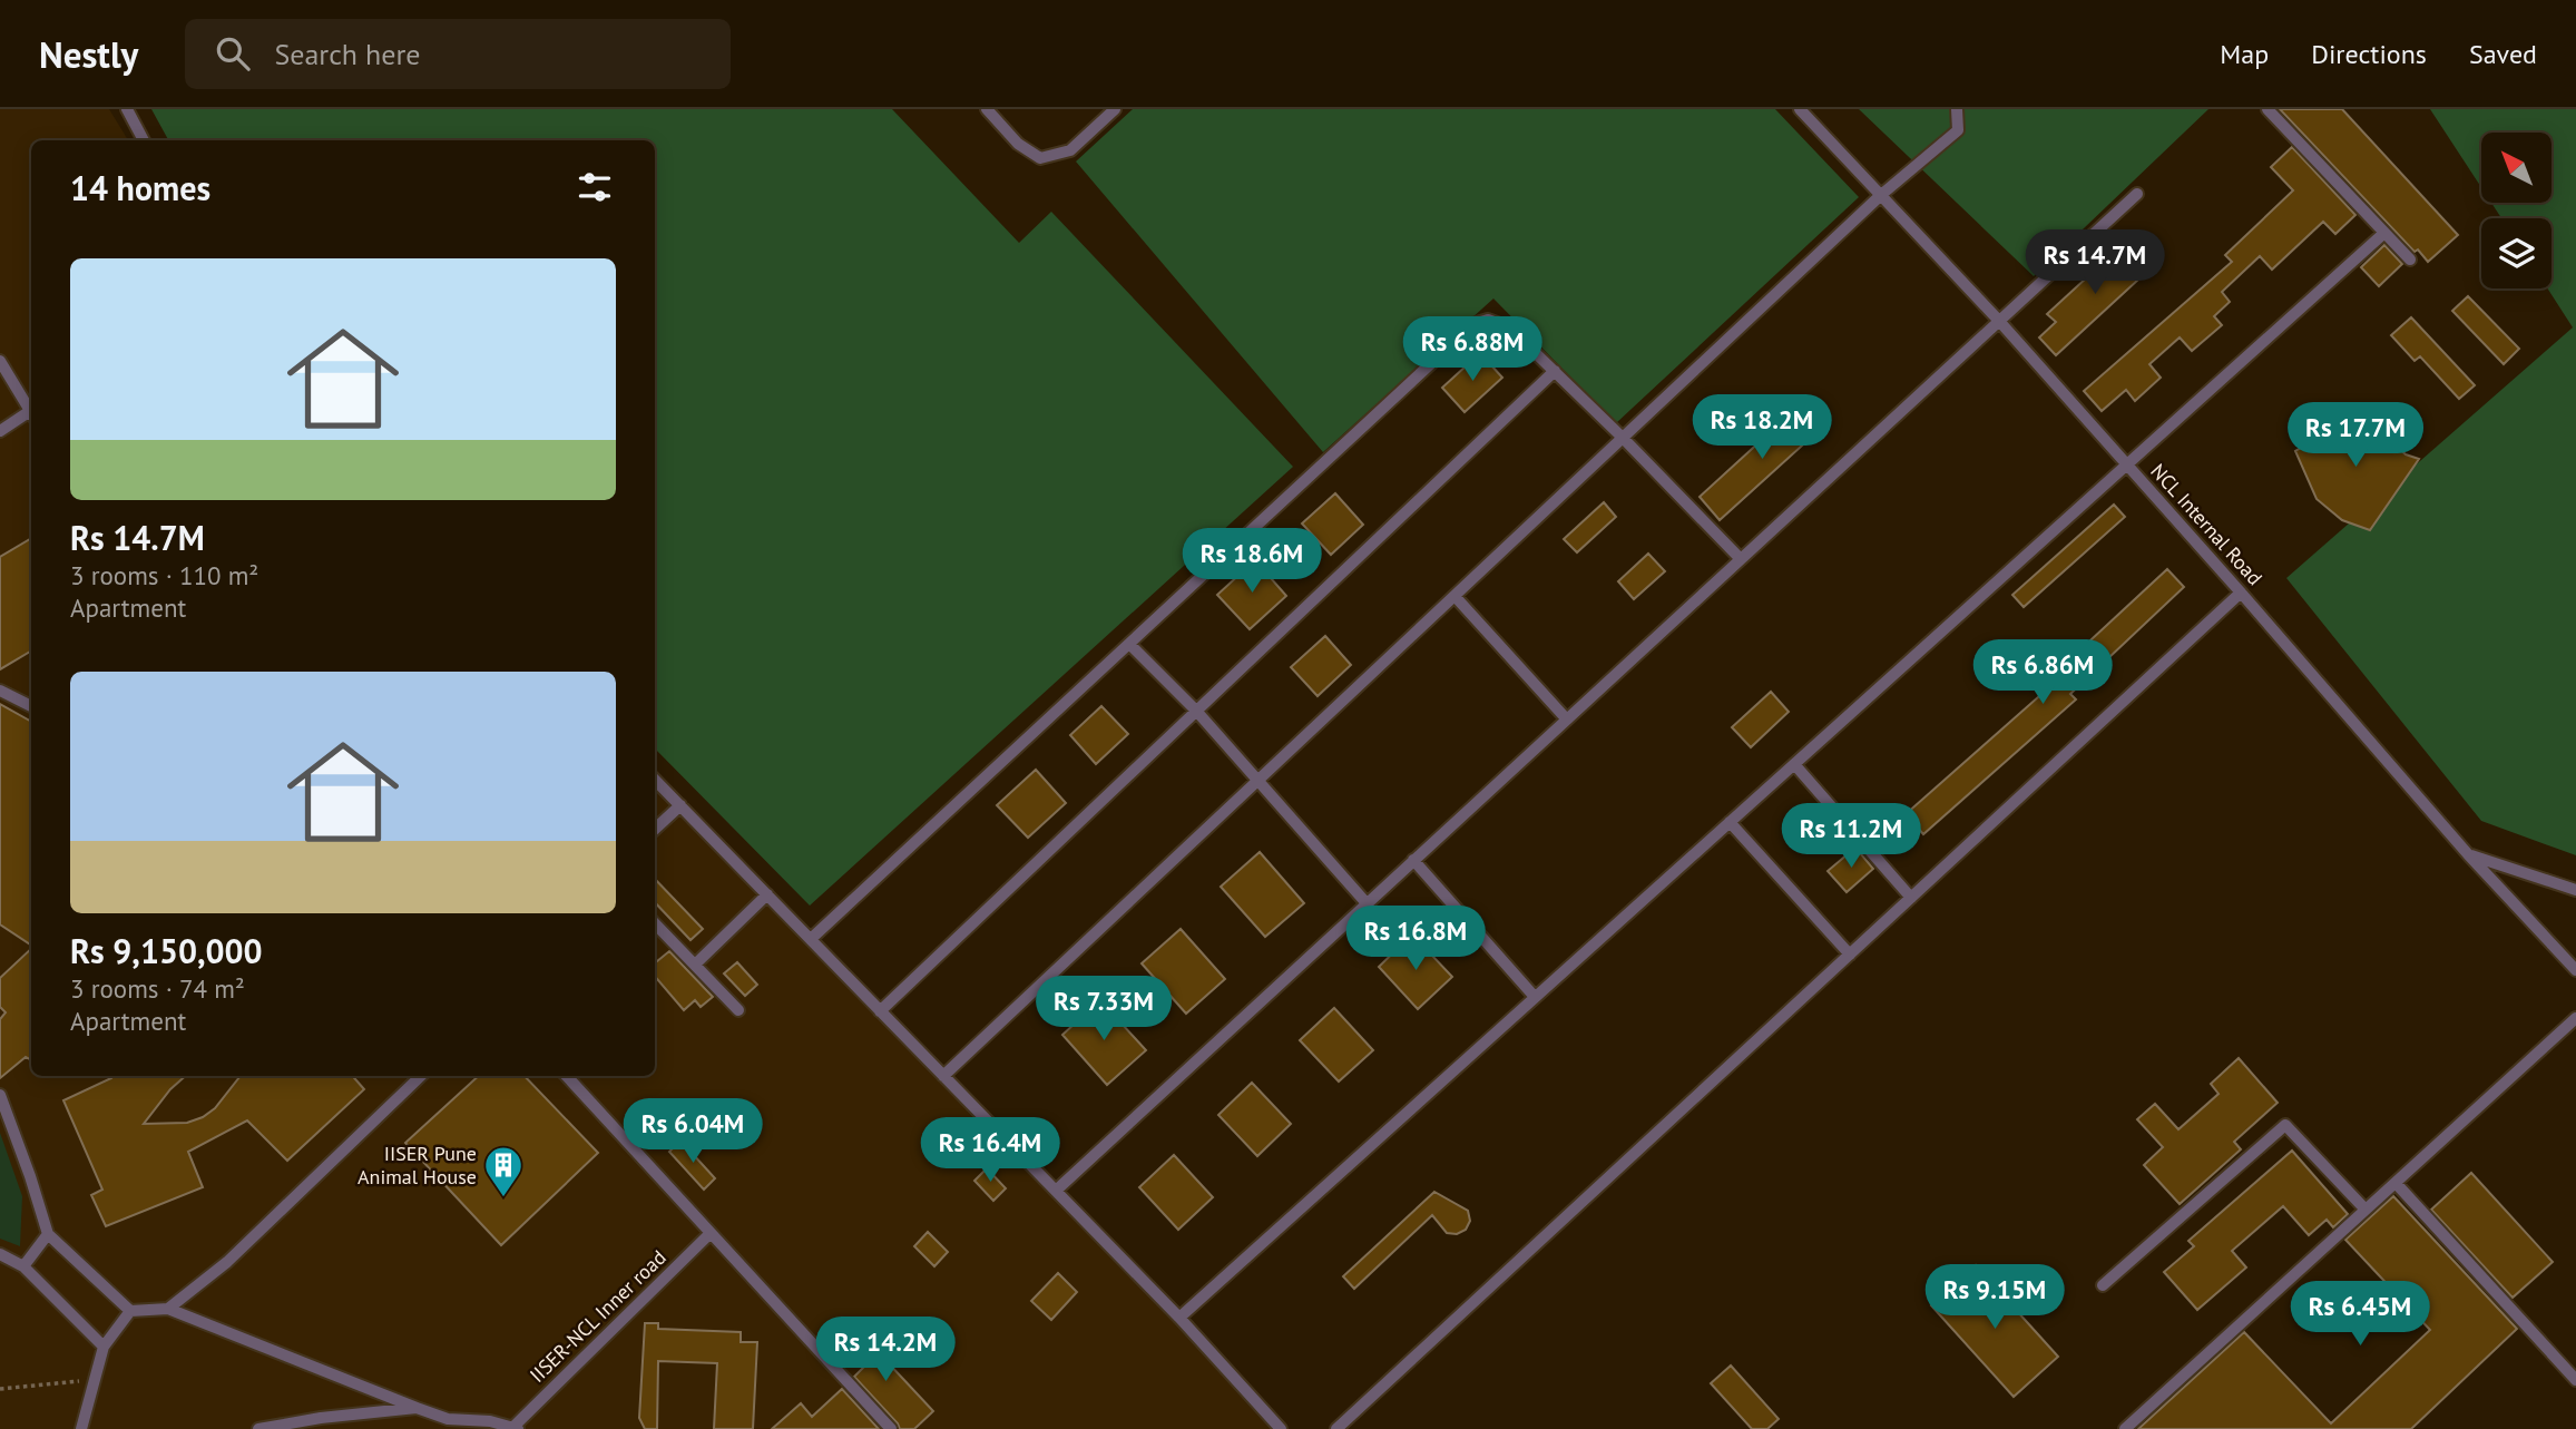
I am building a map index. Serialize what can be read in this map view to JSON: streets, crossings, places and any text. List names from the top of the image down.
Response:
{
  "streets": {
    "lane": ["NCL Internal Road", "IISER-NCL Inner road"]
  },
  "places": {
    "building": ["IISER Pune Animal House"]
  },
  "north": "top left",
  "page": {
    "header": "Nestly",
    "search": "Search here",
    "nav": ["Map", "Directions", "Saved"],
    "heading": "14 homes",
    "price": [
      "Rs 14.7M",
      "Rs 6.88M",
      "Rs 18.2M",
      "Rs 17.7M",
      "Rs 18.6M",
      "Rs 6.86M",
      "Rs 11.2M",
      "Rs 16.8M",
      "Rs 7.33M",
      "Rs 6.04M",
      "Rs 16.4M",
      "Rs 9.15M",
      "Rs 6.45M",
      "Rs 14.2M"
    ],
    "list": [
      {
        "name": "Rs 14.7M",
        "note": "3 rooms · 110 m² · Apartment"
      },
      {
        "name": "Rs 9,150,000",
        "note": "3 rooms · 74 m² · Apartment"
      }
    ]
  }
}
